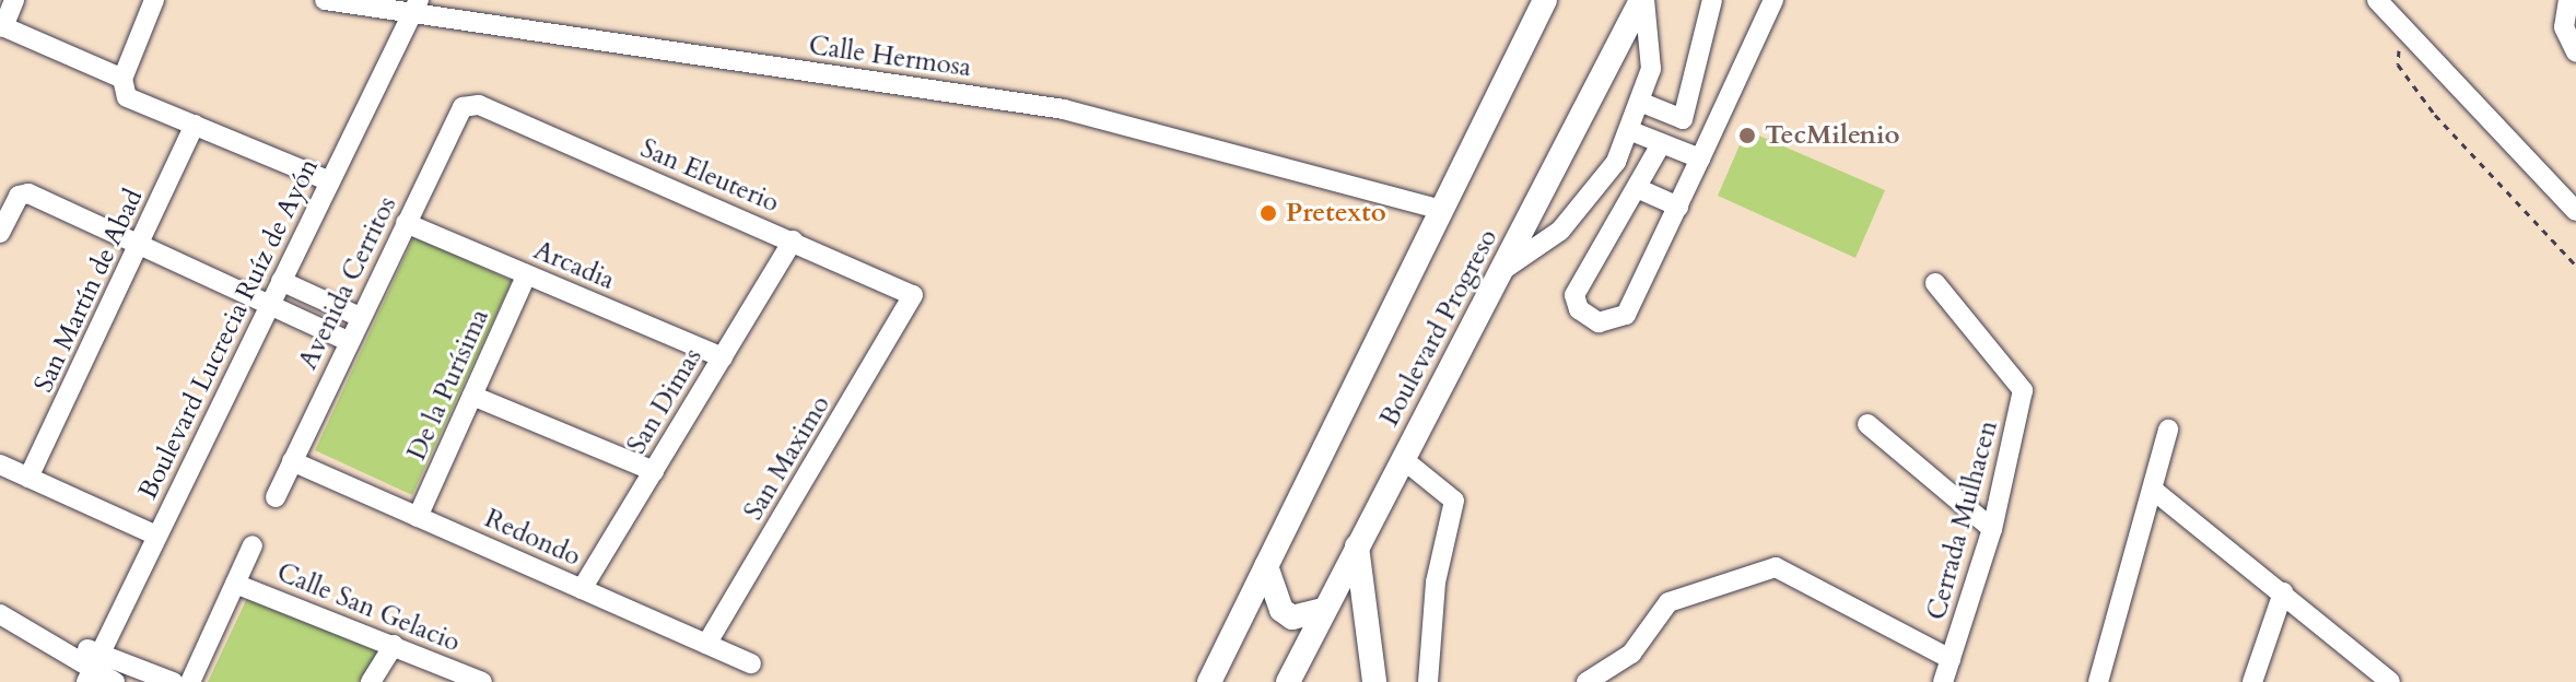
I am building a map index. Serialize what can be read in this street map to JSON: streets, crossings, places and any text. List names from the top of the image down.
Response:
{
  "streets": {
    "main road": ["Boulevard Progreso"],
    "street": [
      "Calle Hermosa",
      "San Eleuterio",
      "Arcadia",
      "Avenida Cerritos",
      "San Martín de Abad",
      "Boulevard Lucrecia Ruíz de Ayón",
      "De la Purísima",
      "San Dimas",
      "San Maximo",
      "Cerrada Mulhacen",
      "Redondo",
      "Calle San Gelacio"
    ]
  },
  "crossings": [
    ["Calle Hermosa", "Boulevard Progreso"],
    ["Calle Hermosa", "Boulevard Lucrecia Ruíz de Ayón"],
    ["San Eleuterio", "Avenida Cerritos"],
    ["San Eleuterio", "San Dimas"],
    ["San Eleuterio", "San Maximo"],
    ["Arcadia", "Avenida Cerritos"],
    ["Arcadia", "De la Purísima"],
    ["Arcadia", "San Dimas"],
    ["Avenida Cerritos", "Redondo"],
    ["De la Purísima", "Redondo"],
    ["San Dimas", "Redondo"],
    ["San Maximo", "Redondo"]
  ],
  "places": ["TecMilenio", "Pretexto"]
}
